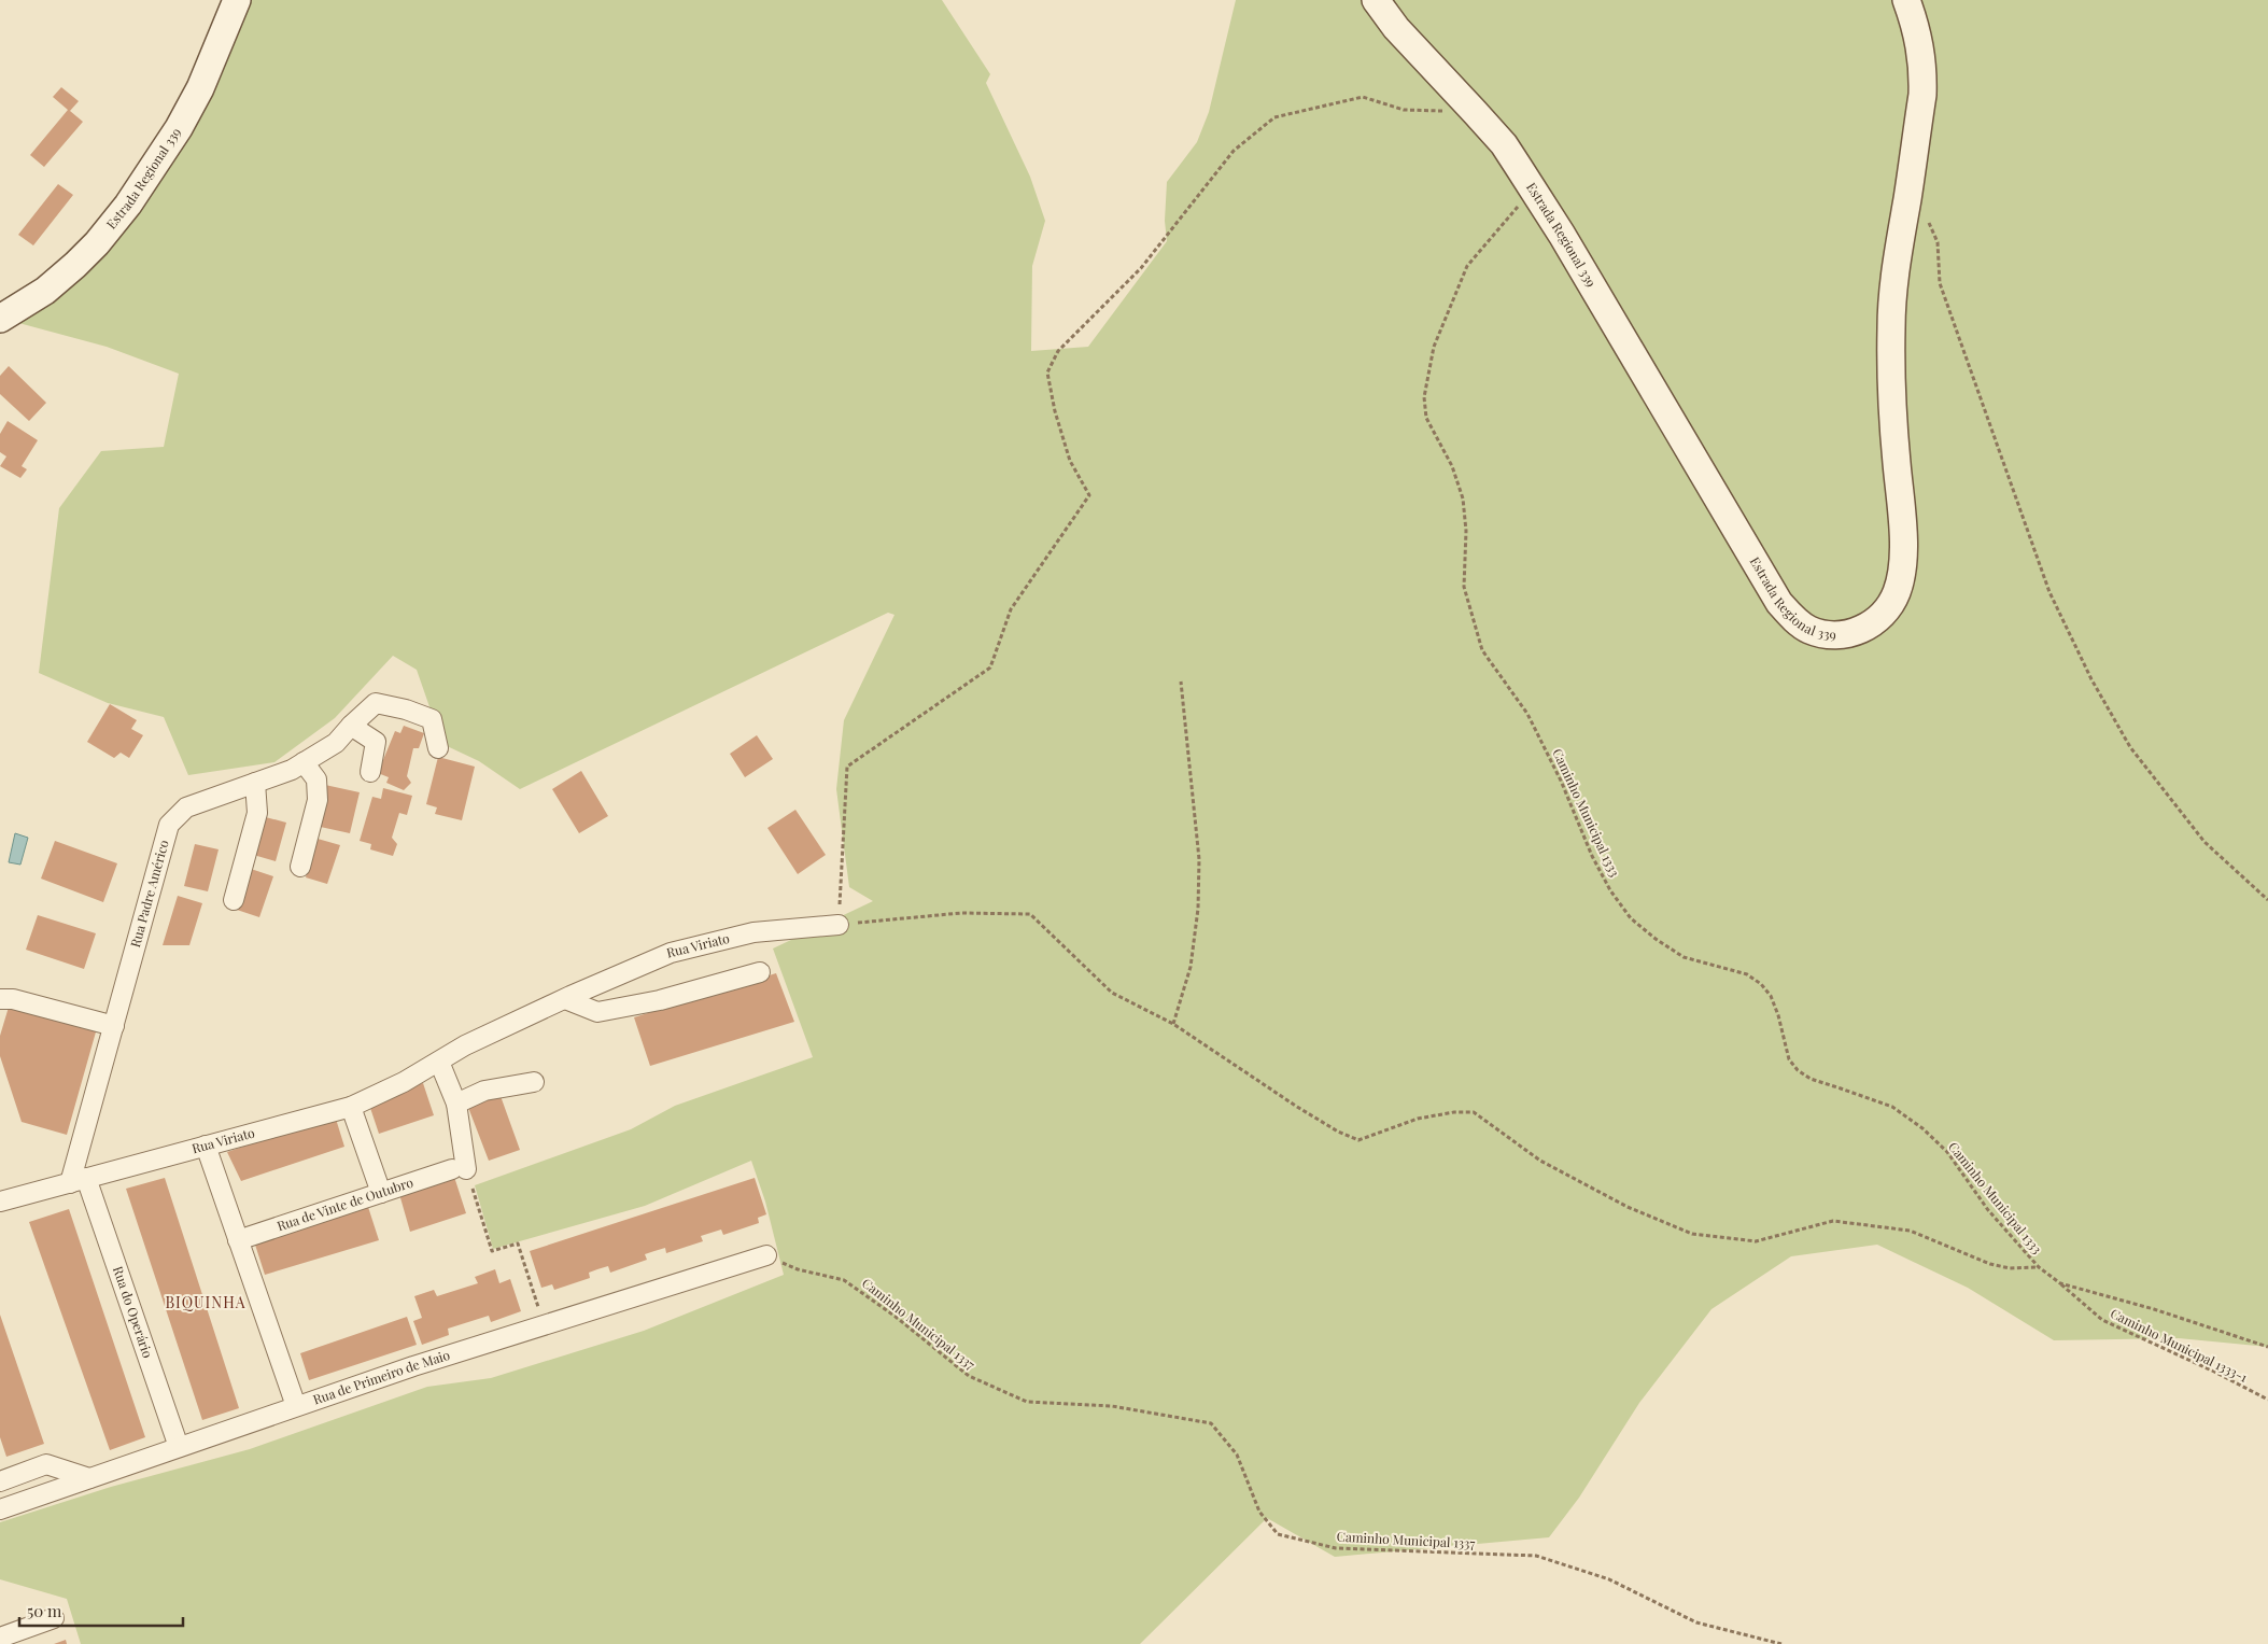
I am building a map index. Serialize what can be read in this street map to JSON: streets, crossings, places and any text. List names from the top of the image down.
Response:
{
  "streets": {
    "main road": ["Estrada Regional 339"],
    "street": [
      "Rua Padre Américo",
      "Rua Viriato",
      "Rua de Vinte de Outubro",
      "Rua do Operário",
      "Rua de Primeiro de Maio"
    ],
    "path": ["Caminho Municipal 1333", "Caminho Municipal 1337", "Caminho Municipal 1333-1"]
  },
  "crossings": [
    ["Estrada Regional 339", "Caminho Municipal 1333"],
    ["Caminho Municipal 1333", "Caminho Municipal 1333-1"],
    ["Rua Padre Américo", "Rua Viriato"],
    ["Rua Padre Américo", "Rua do Operário"],
    ["Rua Viriato", "Rua do Operário"],
    ["Rua do Operário", "Rua de Primeiro de Maio"],
    ["Caminho Municipal 1337", "Rua de Primeiro de Maio"]
  ],
  "districts": ["BIQUINHA"],
  "scale_bar": "50 m"
}
